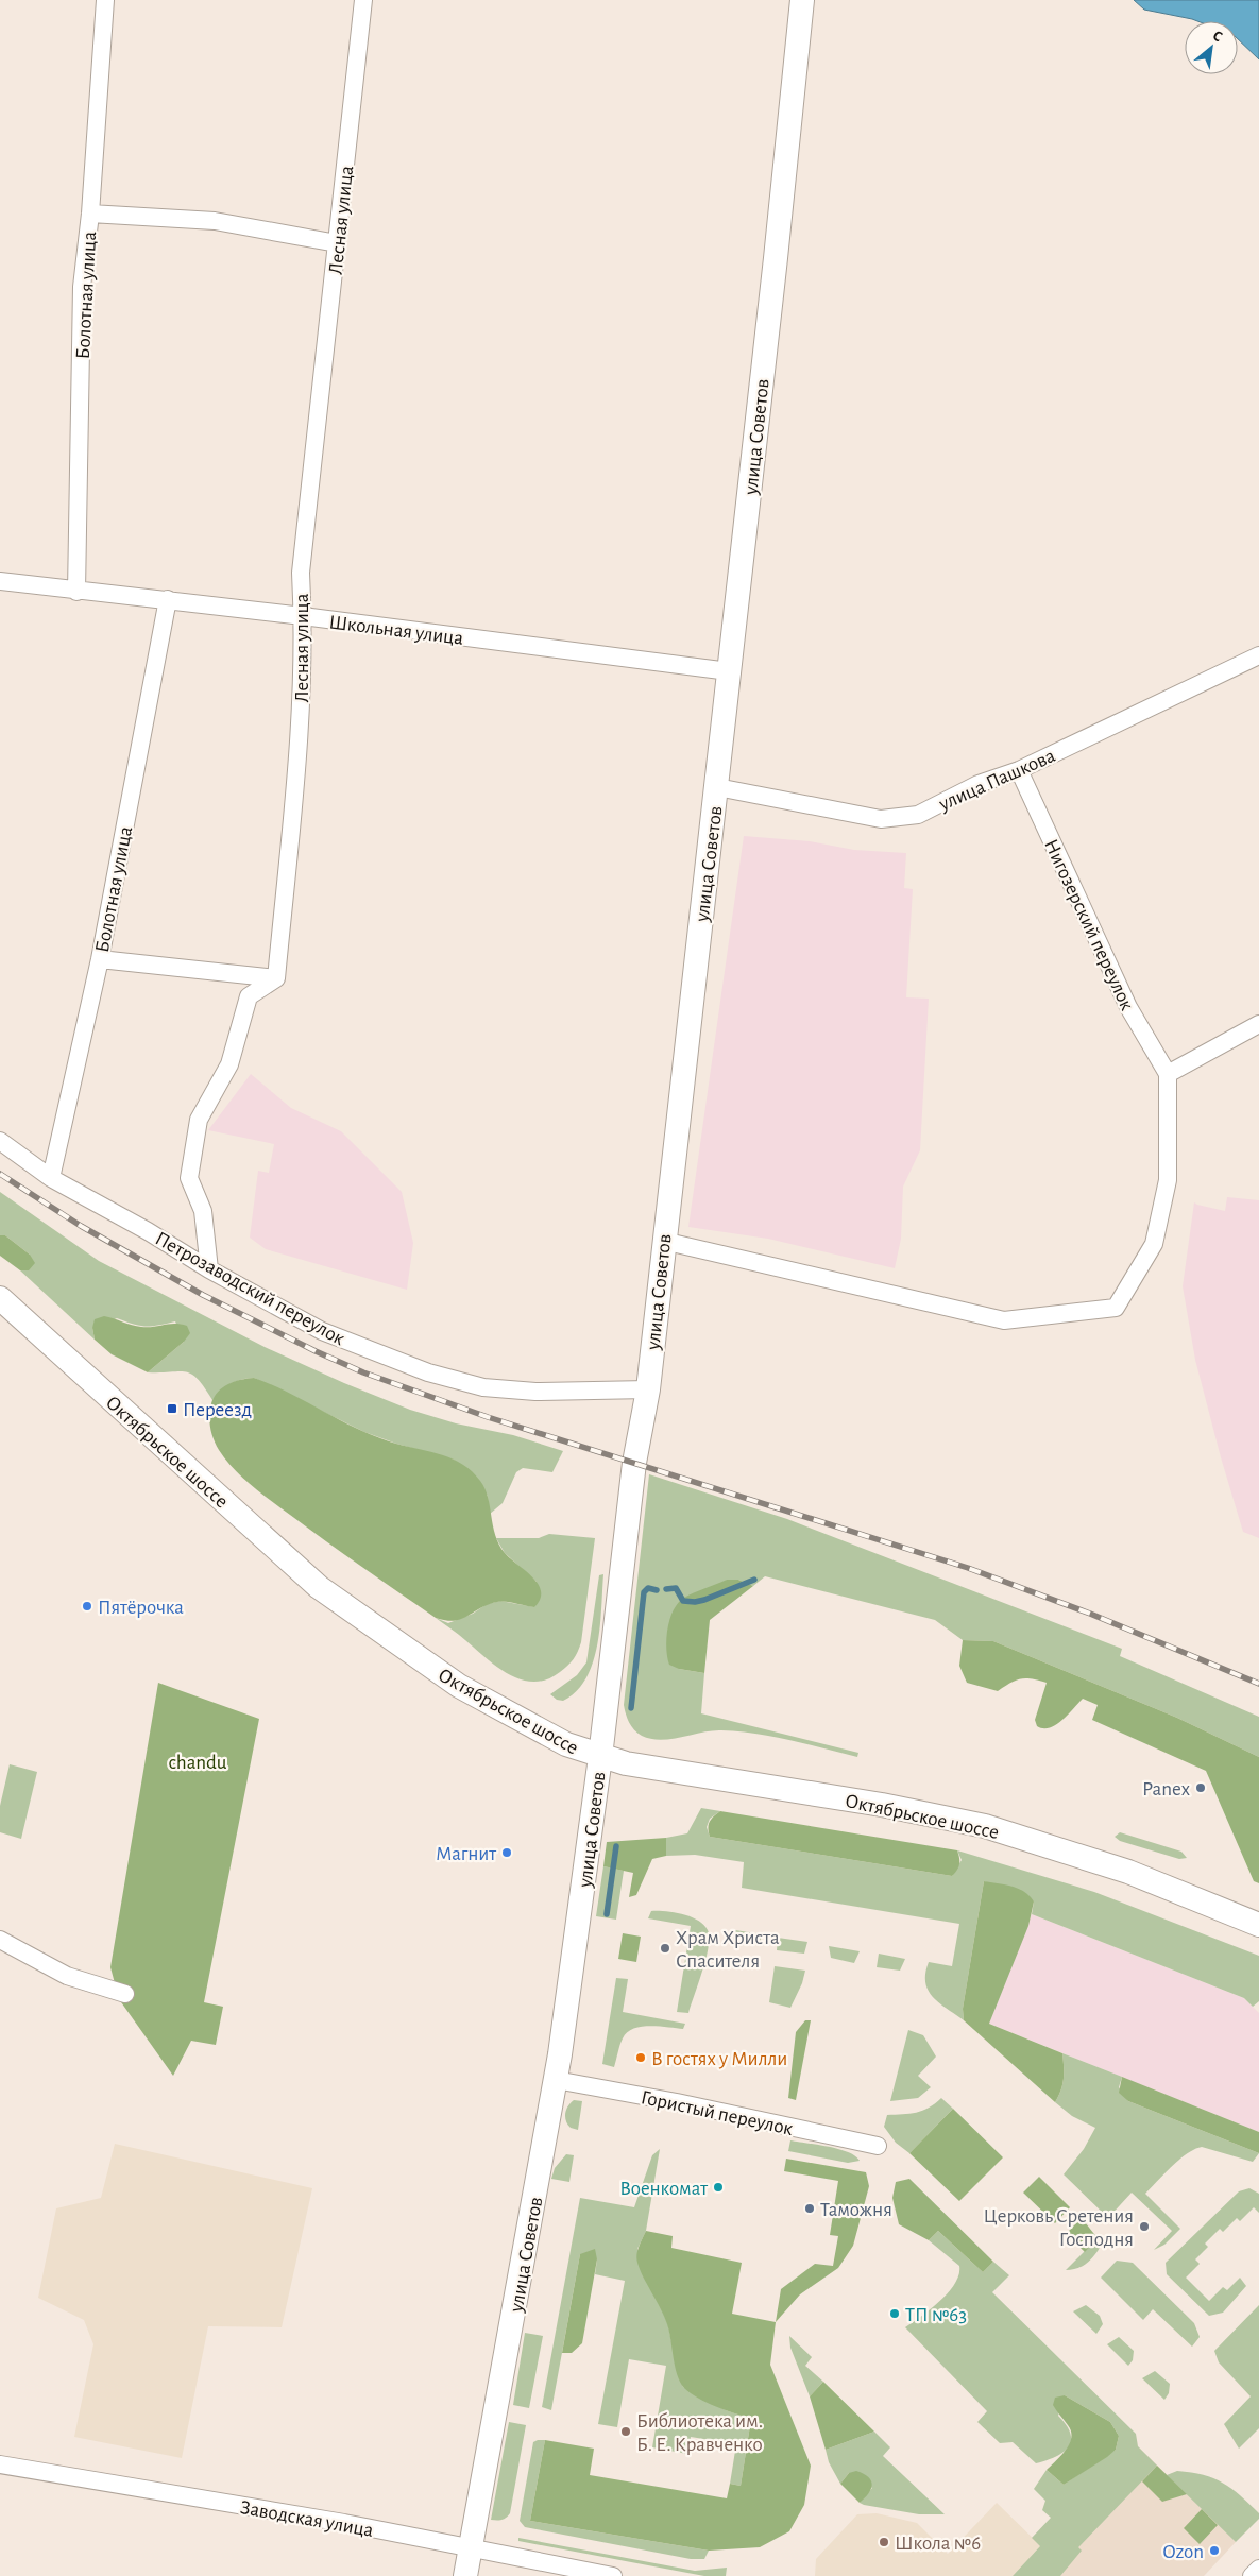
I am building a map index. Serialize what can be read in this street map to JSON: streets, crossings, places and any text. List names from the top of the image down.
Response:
{
  "streets": {
    "main road": ["улица Советов", "Октябрьское шоссе"],
    "street": [
      "Лесная улица",
      "Болотная улица",
      "Школьная улица",
      "улица Пашкова",
      "Нигозерский переулок",
      "Петрозаводский переулок",
      "Гористый переулок",
      "Заводская улица"
    ]
  },
  "crossings": [
    ["Лесная улица", "Школьная улица"],
    ["Болотная улица", "Школьная улица"],
    ["Болотная улица", "Петрозаводский переулок"],
    ["улица Советов", "Школьная улица"],
    ["улица Советов", "улица Пашкова"],
    ["улица Советов", "Петрозаводский переулок"],
    ["улица Советов", "Октябрьское шоссе"],
    ["улица Советов", "Гористый переулок"],
    ["улица Советов", "Заводская улица"],
    ["улица Пашкова", "Нигозерский переулок"]
  ],
  "parks": ["chandu"],
  "places": {
    "transit": ["Переезд"],
    "other": [
      "Пятёрочка",
      "Panex",
      "Магнит",
      "Храм Христа Спасителя",
      "В гостях у Милли",
      "Военкомат",
      "Таможня",
      "Церковь Сретения Господня",
      "ТП №63",
      "Библиотека им. Б. Е. Кравченко",
      "Школа №6",
      "Ozon"
    ]
  },
  "north": "top right"
}
